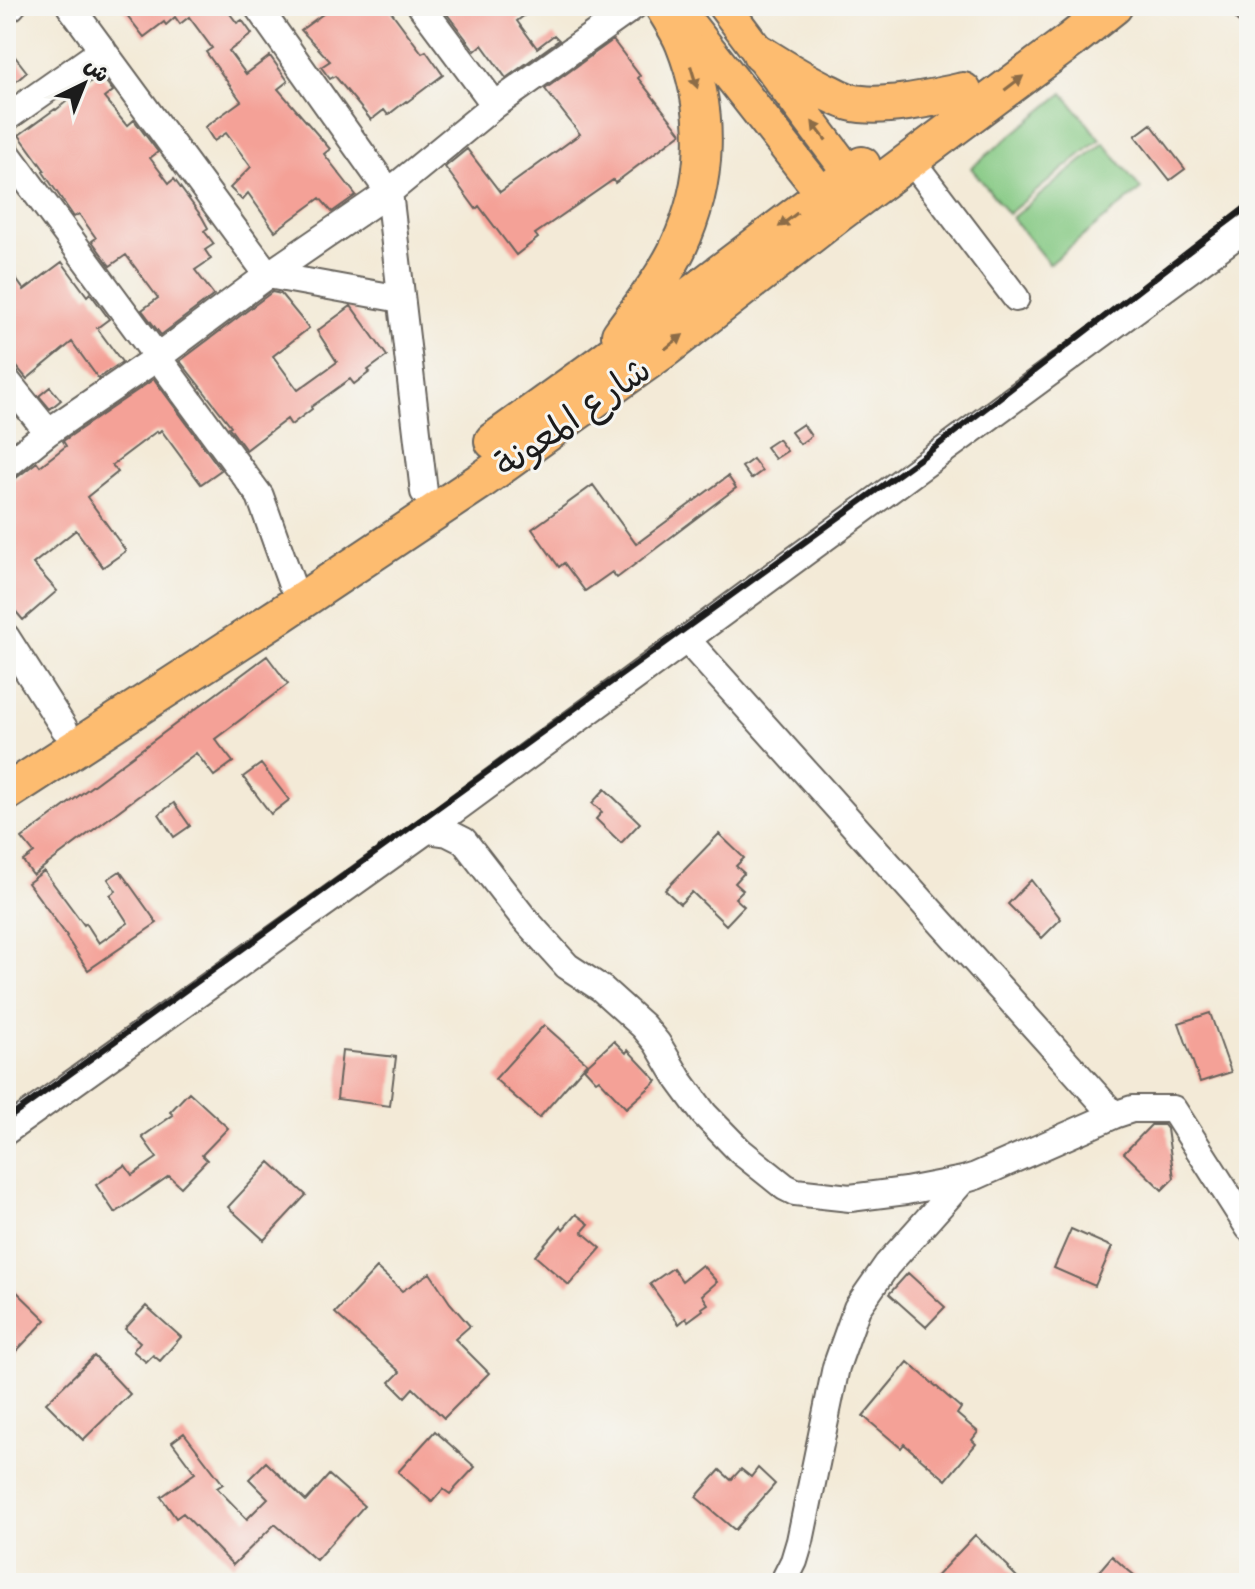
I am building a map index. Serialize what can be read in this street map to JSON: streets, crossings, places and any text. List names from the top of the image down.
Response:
{
  "streets": {
    "highway": ["شارع المعونة"]
  },
  "north": "top right"
}
